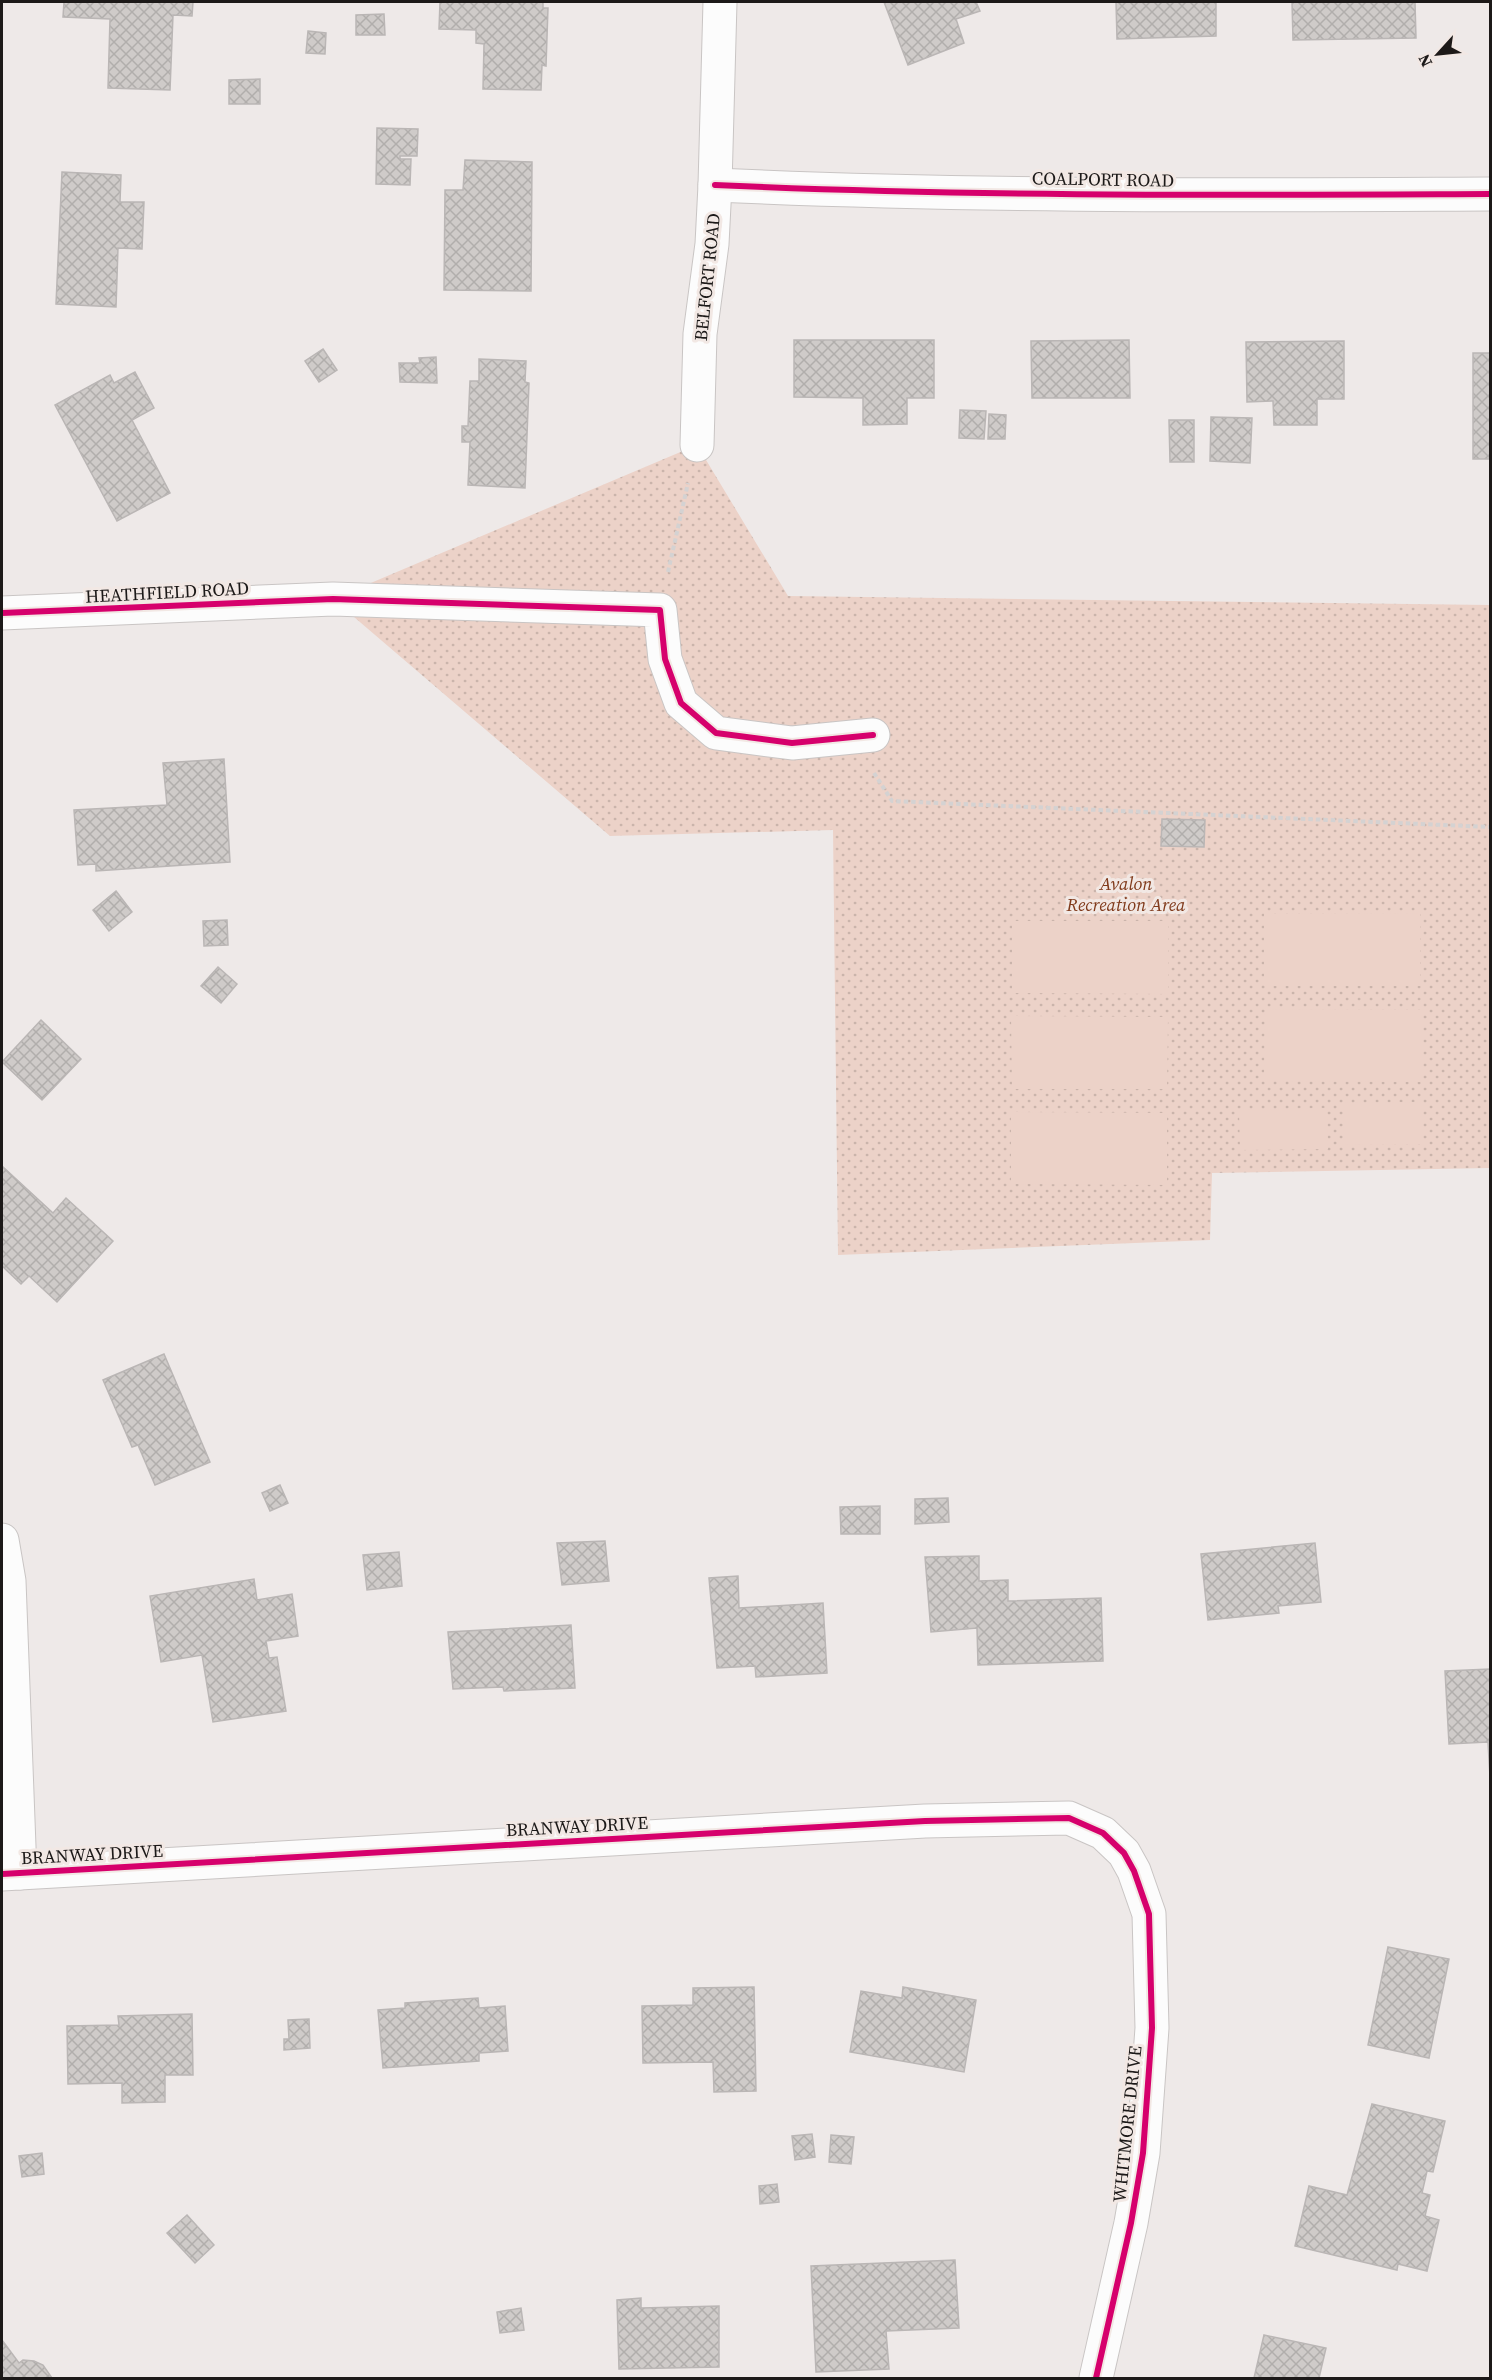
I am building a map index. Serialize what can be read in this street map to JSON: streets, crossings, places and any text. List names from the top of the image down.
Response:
{
  "streets": {
    "street": [
      "COALPORT ROAD",
      "BELFORT ROAD",
      "HEATHFIELD ROAD",
      "BRANWAY DRIVE",
      "WHITMORE DRIVE"
    ]
  },
  "crossings": [
    ["COALPORT ROAD", "BELFORT ROAD"],
    ["BRANWAY DRIVE", "WHITMORE DRIVE"]
  ],
  "parks": ["Avalon Recreation Area"],
  "north": "bottom left"
}
